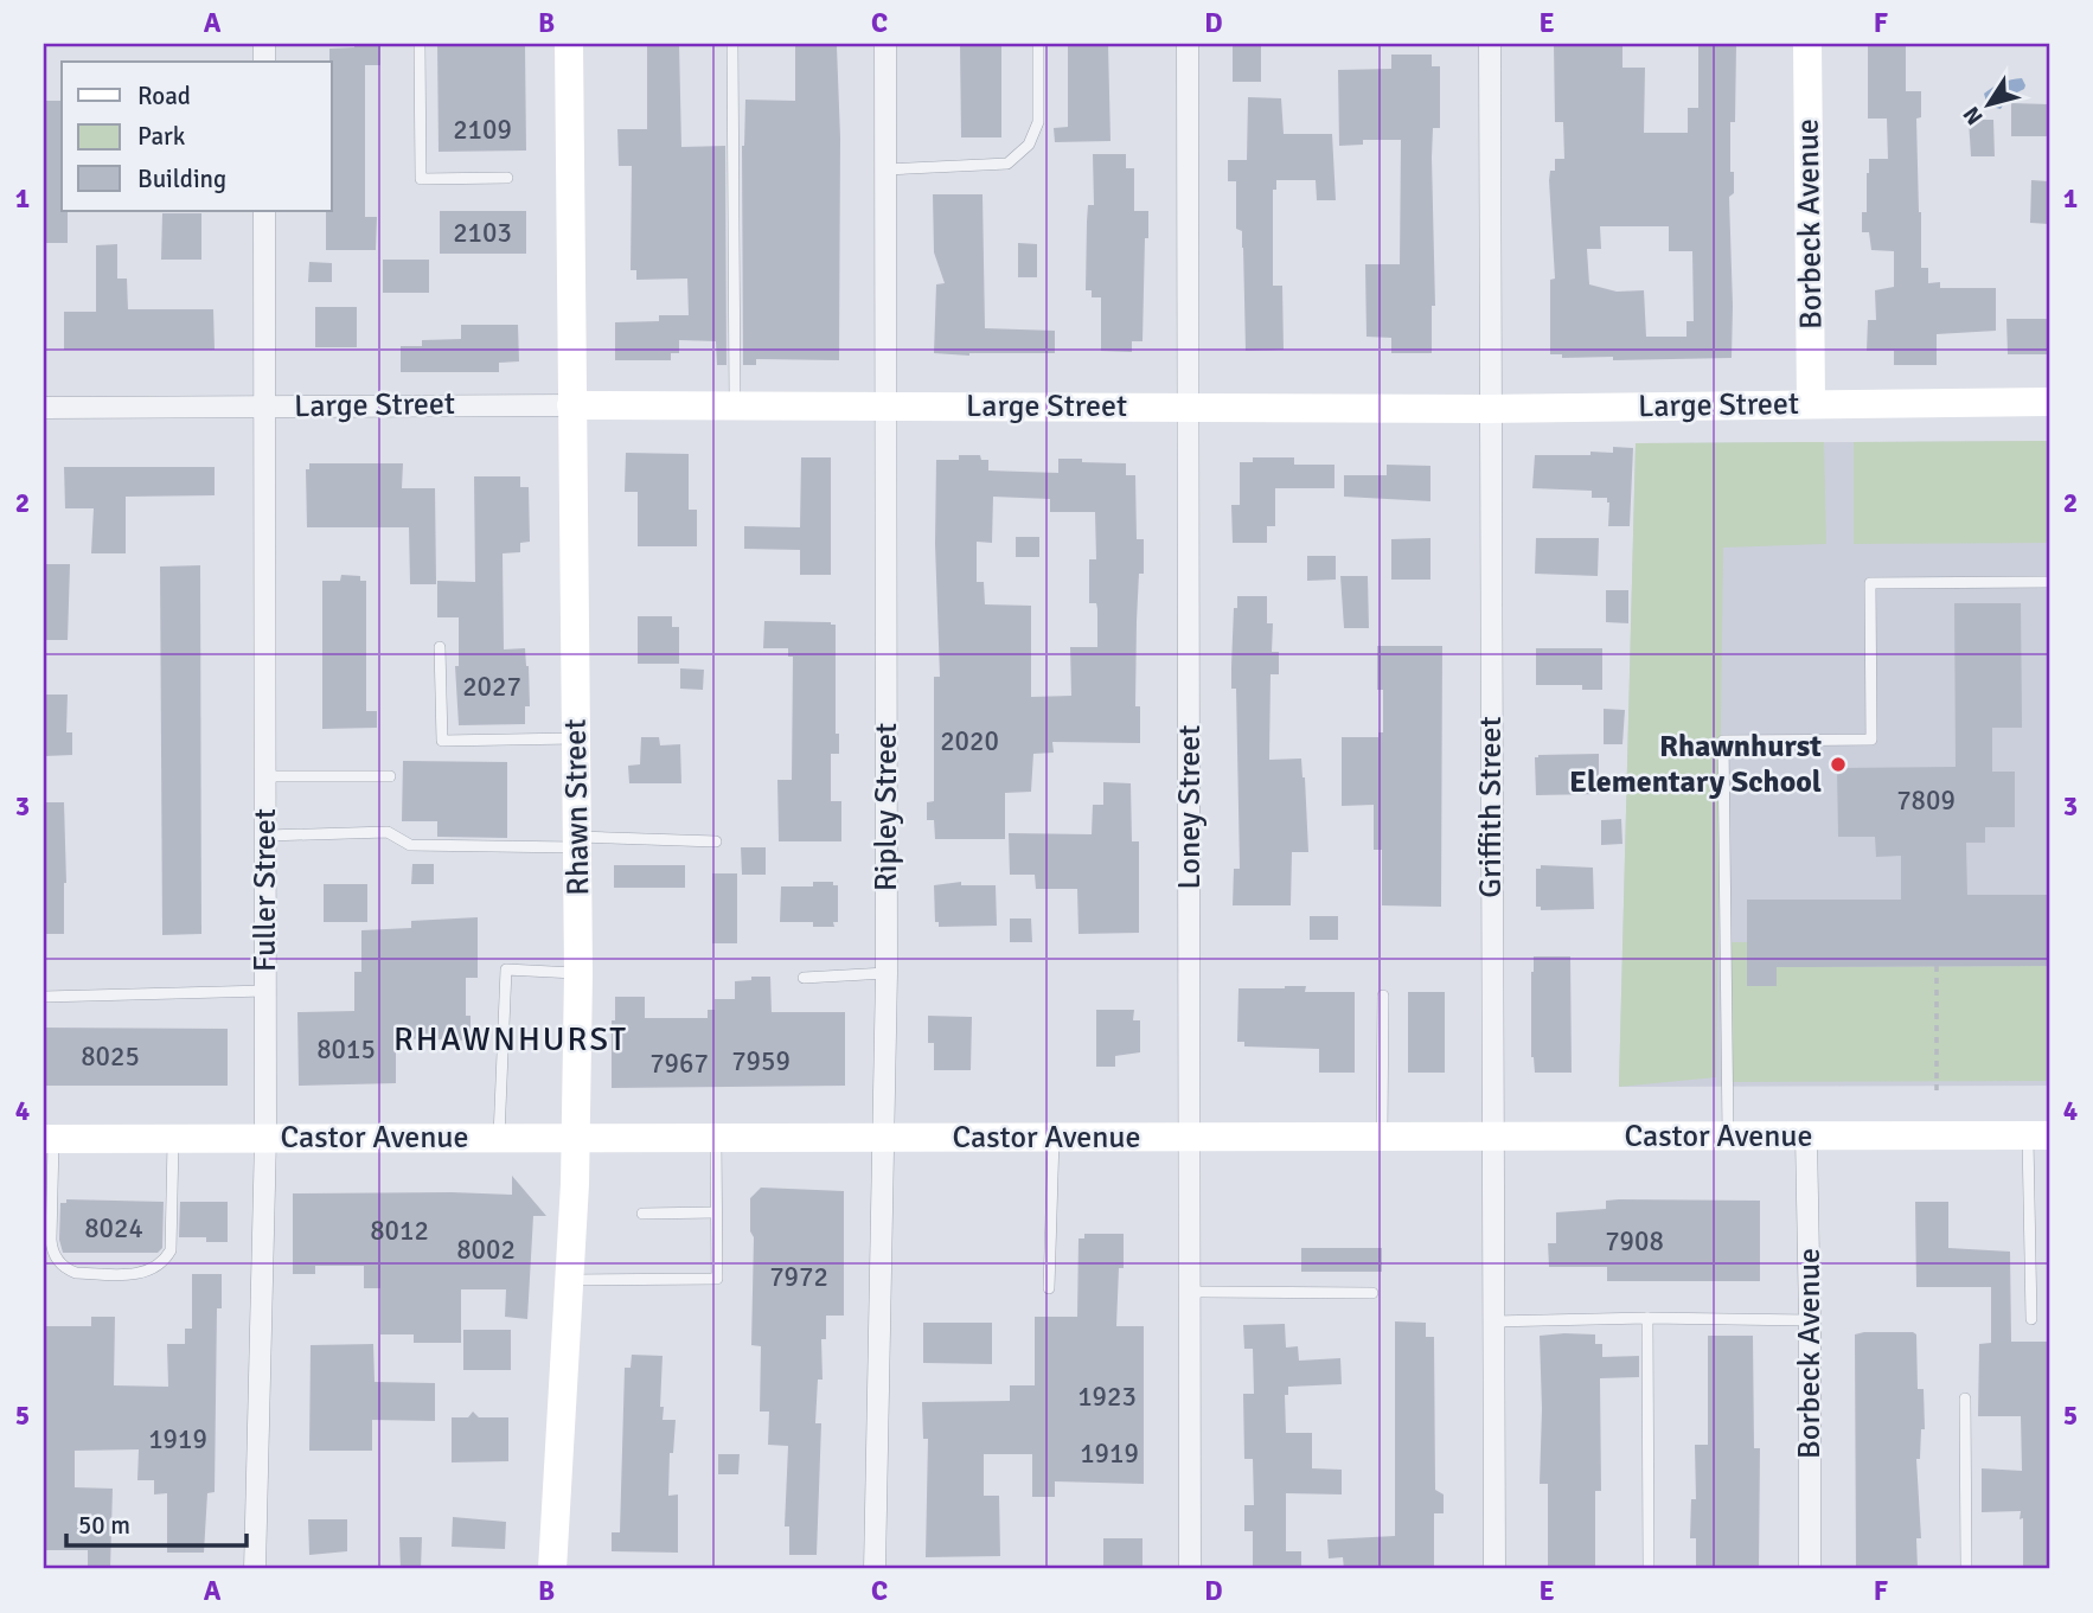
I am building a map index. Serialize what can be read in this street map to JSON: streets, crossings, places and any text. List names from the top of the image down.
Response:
{
  "streets": {
    "main road": [
      "Borbeck Avenue",
      "Large Street",
      "Rhawn Street",
      "Castor Avenue"
    ],
    "street": [
      "Ripley Street",
      "Loney Street",
      "Griffith Street",
      "Fuller Street"
    ]
  },
  "crossings": [
    ["Borbeck Avenue", "Large Street"],
    ["Borbeck Avenue", "Castor Avenue"],
    ["Large Street", "Rhawn Street"],
    ["Large Street", "Ripley Street"],
    ["Large Street", "Loney Street"],
    ["Large Street", "Griffith Street"],
    ["Large Street", "Fuller Street"],
    ["Rhawn Street", "Castor Avenue"],
    ["Ripley Street", "Castor Avenue"],
    ["Loney Street", "Castor Avenue"],
    ["Griffith Street", "Castor Avenue"],
    ["Fuller Street", "Castor Avenue"]
  ],
  "districts": ["RHAWNHURST"],
  "places": ["Rhawnhurst Elementary School"],
  "house_numbers": [
    "2109",
    "2103",
    "2027",
    "2020",
    "7809",
    "8015",
    "8025",
    "7959",
    "7967",
    "8024",
    "8012",
    "7908",
    "8002",
    "7972",
    "1923",
    "1919",
    "1919"
  ],
  "legend": ["Road", "Park", "Building"],
  "scale_bar": "50 m",
  "north": "bottom left",
  "grid": {
    "columns": [
      "A",
      "B",
      "C",
      "D",
      "E",
      "F"
    ],
    "rows": [
      "1",
      "2",
      "3",
      "4",
      "5"
    ]
  }
}
